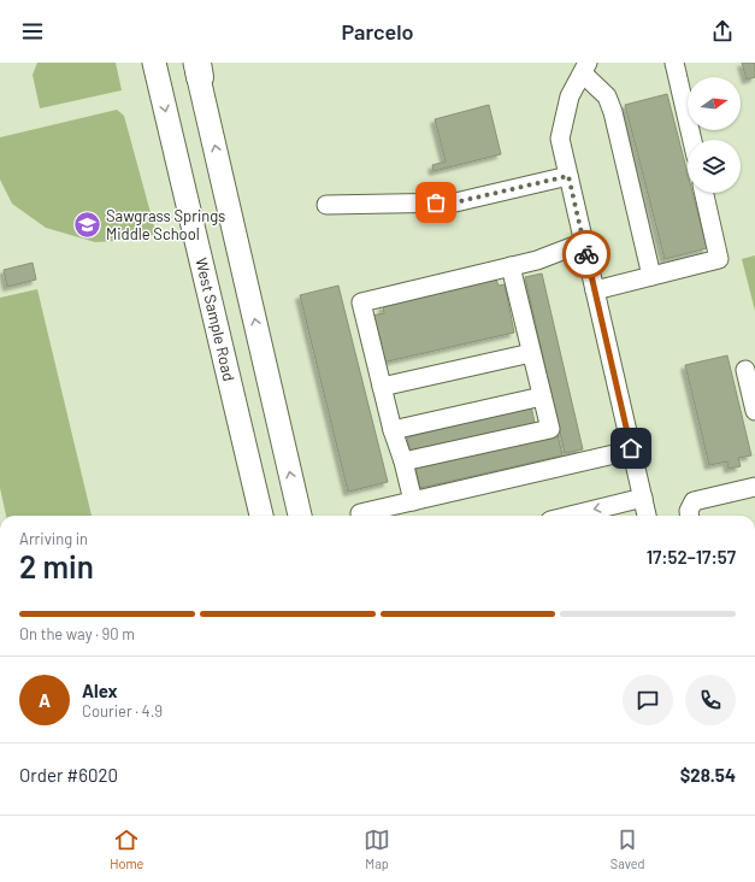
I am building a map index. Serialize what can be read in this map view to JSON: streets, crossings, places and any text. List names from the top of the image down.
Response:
{
  "streets": {
    "main road": ["West Sample Road"]
  },
  "places": {
    "school or university": ["Sawgrass Springs Middle School"]
  },
  "north": "right",
  "page": {
    "header": "Parcelo",
    "heading": ["2 min", "Arriving in", "17:52–17:57"],
    "panel": [
      "Alex",
      "Courier · 4.9",
      "Order #6020",
      "$28.54"
    ],
    "bar": "On the way · 90 m",
    "round": "A",
    "tabs": ["Home", "Map", "Saved"]
  }
}
